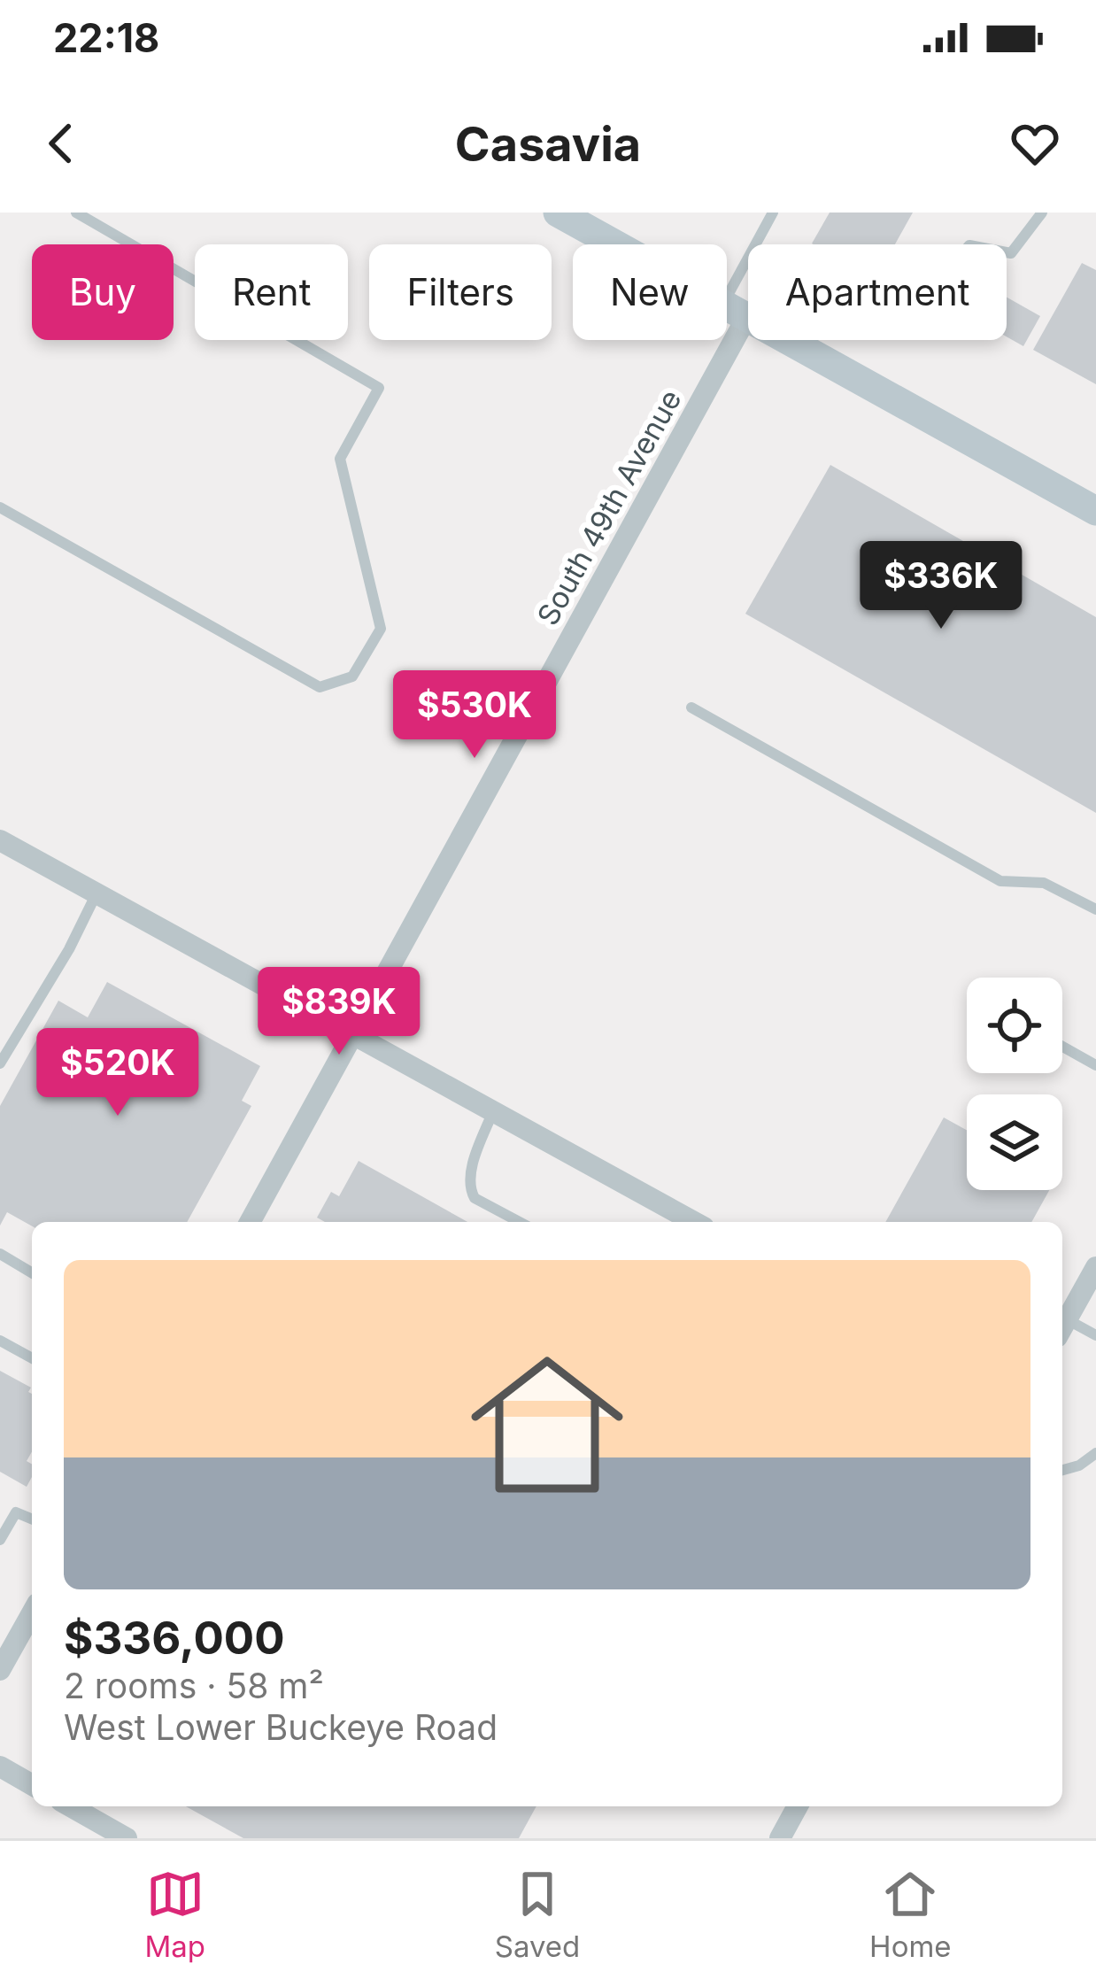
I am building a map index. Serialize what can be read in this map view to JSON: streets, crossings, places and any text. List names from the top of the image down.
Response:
{
  "streets": {
    "street": ["South 49th Avenue"]
  },
  "page": {
    "status": "22:18",
    "header": "Casavia",
    "chip": [
      "Buy",
      "Rent",
      "Filters",
      "New",
      "Apartment"
    ],
    "price": [
      "$336K",
      "$530K",
      "$839K",
      "$520K"
    ],
    "list": [
      {
        "name": "$336,000",
        "note": "2 rooms · 58 m² · West Lower Buckeye Road"
      }
    ],
    "tabs": ["Map", "Saved", "Home"]
  }
}
